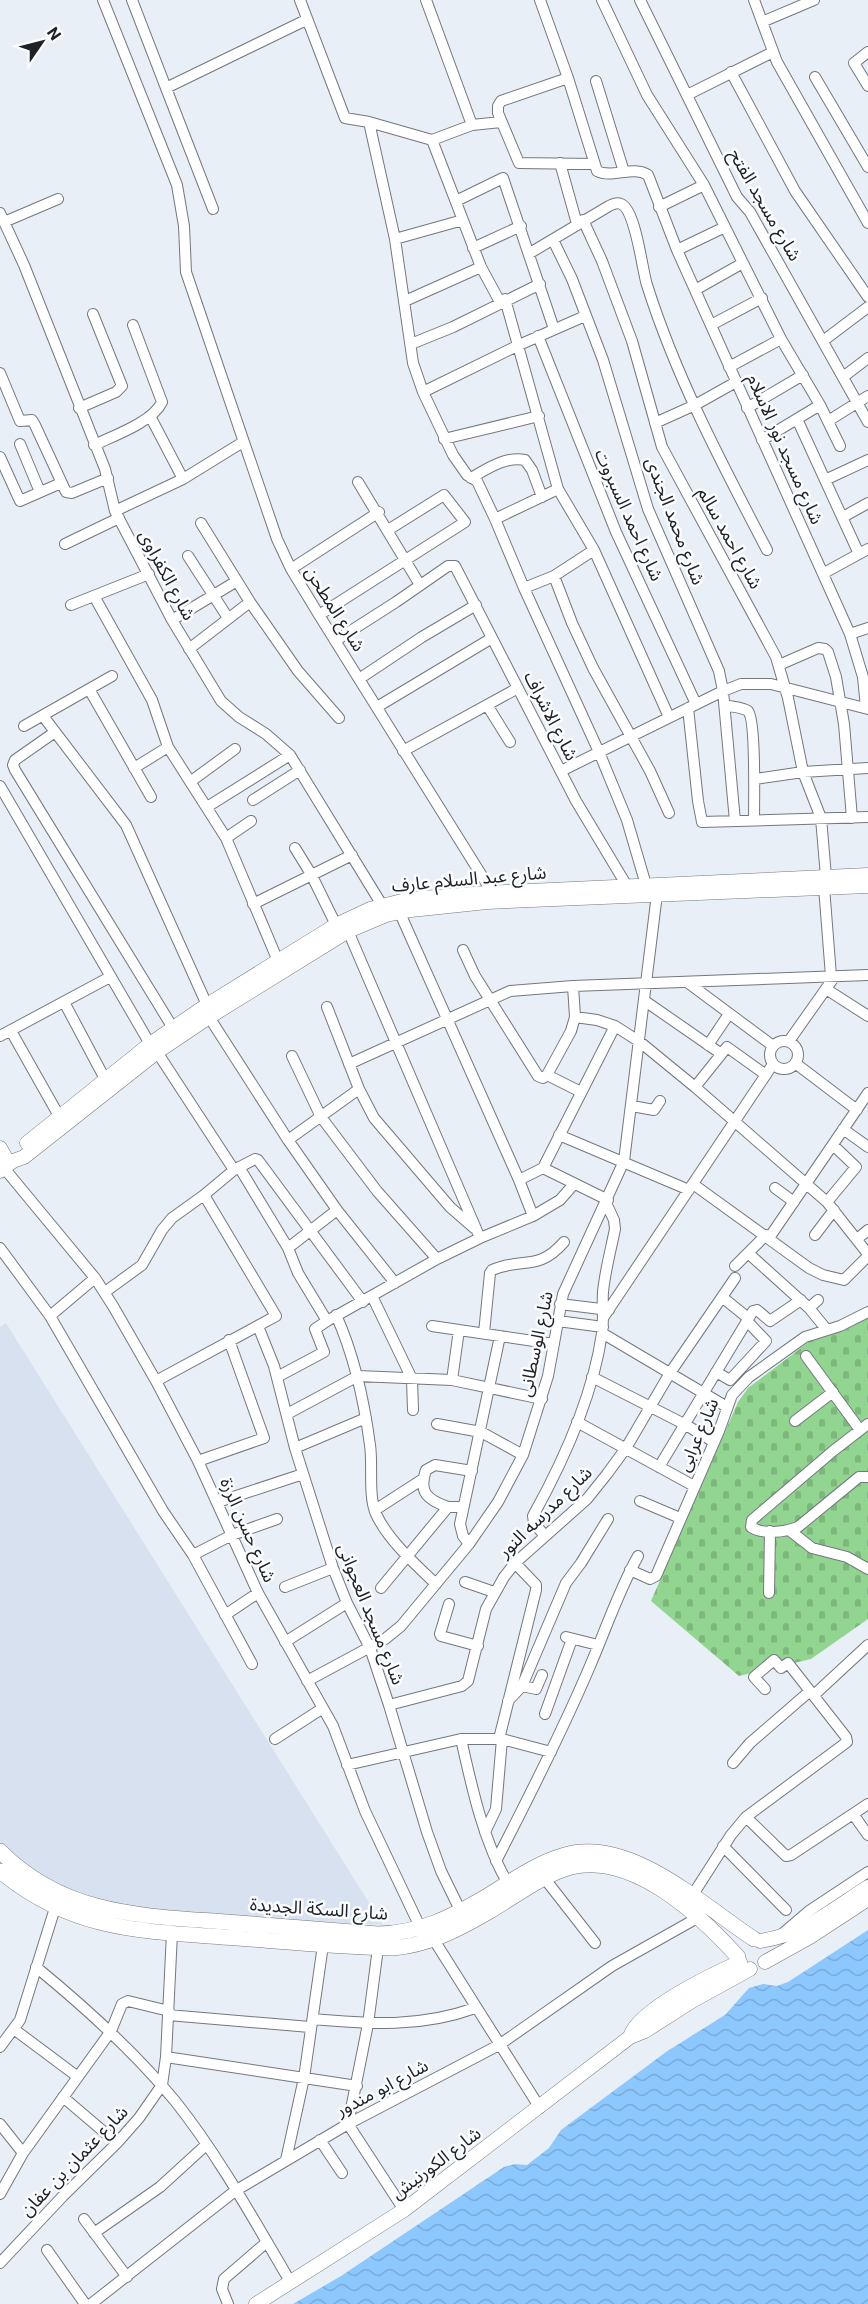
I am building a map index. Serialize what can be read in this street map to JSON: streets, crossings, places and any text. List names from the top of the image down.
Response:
{
  "streets": {
    "main road": ["شارع السكة الجديدة"],
    "street": [
      "شارع مسجد الفتح",
      "شارع مسجد نور الاسلام",
      "شارع احمد السبروت",
      "شارع محمد الجندى",
      "شارع احمد سالم",
      "شارع الكفراوى",
      "شارع المطحن",
      "شارع الاشراف",
      "شارع عبد السلام عارف",
      "شارع الوسطانى",
      "شارع عرابى",
      "شارع مدرسه النور",
      "شارع حسن الرزة",
      "شارع مسجد العجوانى",
      "شارع ابو مندور",
      "شارع عثمان بن عفان",
      "شارع الكورنيش"
    ]
  },
  "crossings": [
    ["شارع احمد السبروت", "شارع محمد الجندى"],
    ["شارع احمد سالم", "شارع عبد السلام عارف"],
    ["شارع الكفراوى", "شارع عبد السلام عارف"],
    ["شارع المطحن", "شارع عبد السلام عارف"],
    ["شارع الاشراف", "شارع عبد السلام عارف"],
    ["شارع عبد السلام عارف", "شارع الوسطانى"],
    ["شارع عبد السلام عارف", "شارع حسن الرزة"],
    ["شارع الوسطانى", "شارع حسن الرزة"],
    ["شارع الوسطانى", "شارع مسجد العجوانى"],
    ["شارع مدرسه النور", "شارع مسجد العجوانى"],
    ["شارع حسن الرزة", "شارع السكة الجديدة"],
    ["شارع مسجد العجوانى", "شارع السكة الجديدة"],
    ["شارع السكة الجديدة", "شارع ابو مندور"],
    ["شارع السكة الجديدة", "شارع عثمان بن عفان"],
    ["شارع السكة الجديدة", "شارع الكورنيش"]
  ],
  "north": "top right"
}
